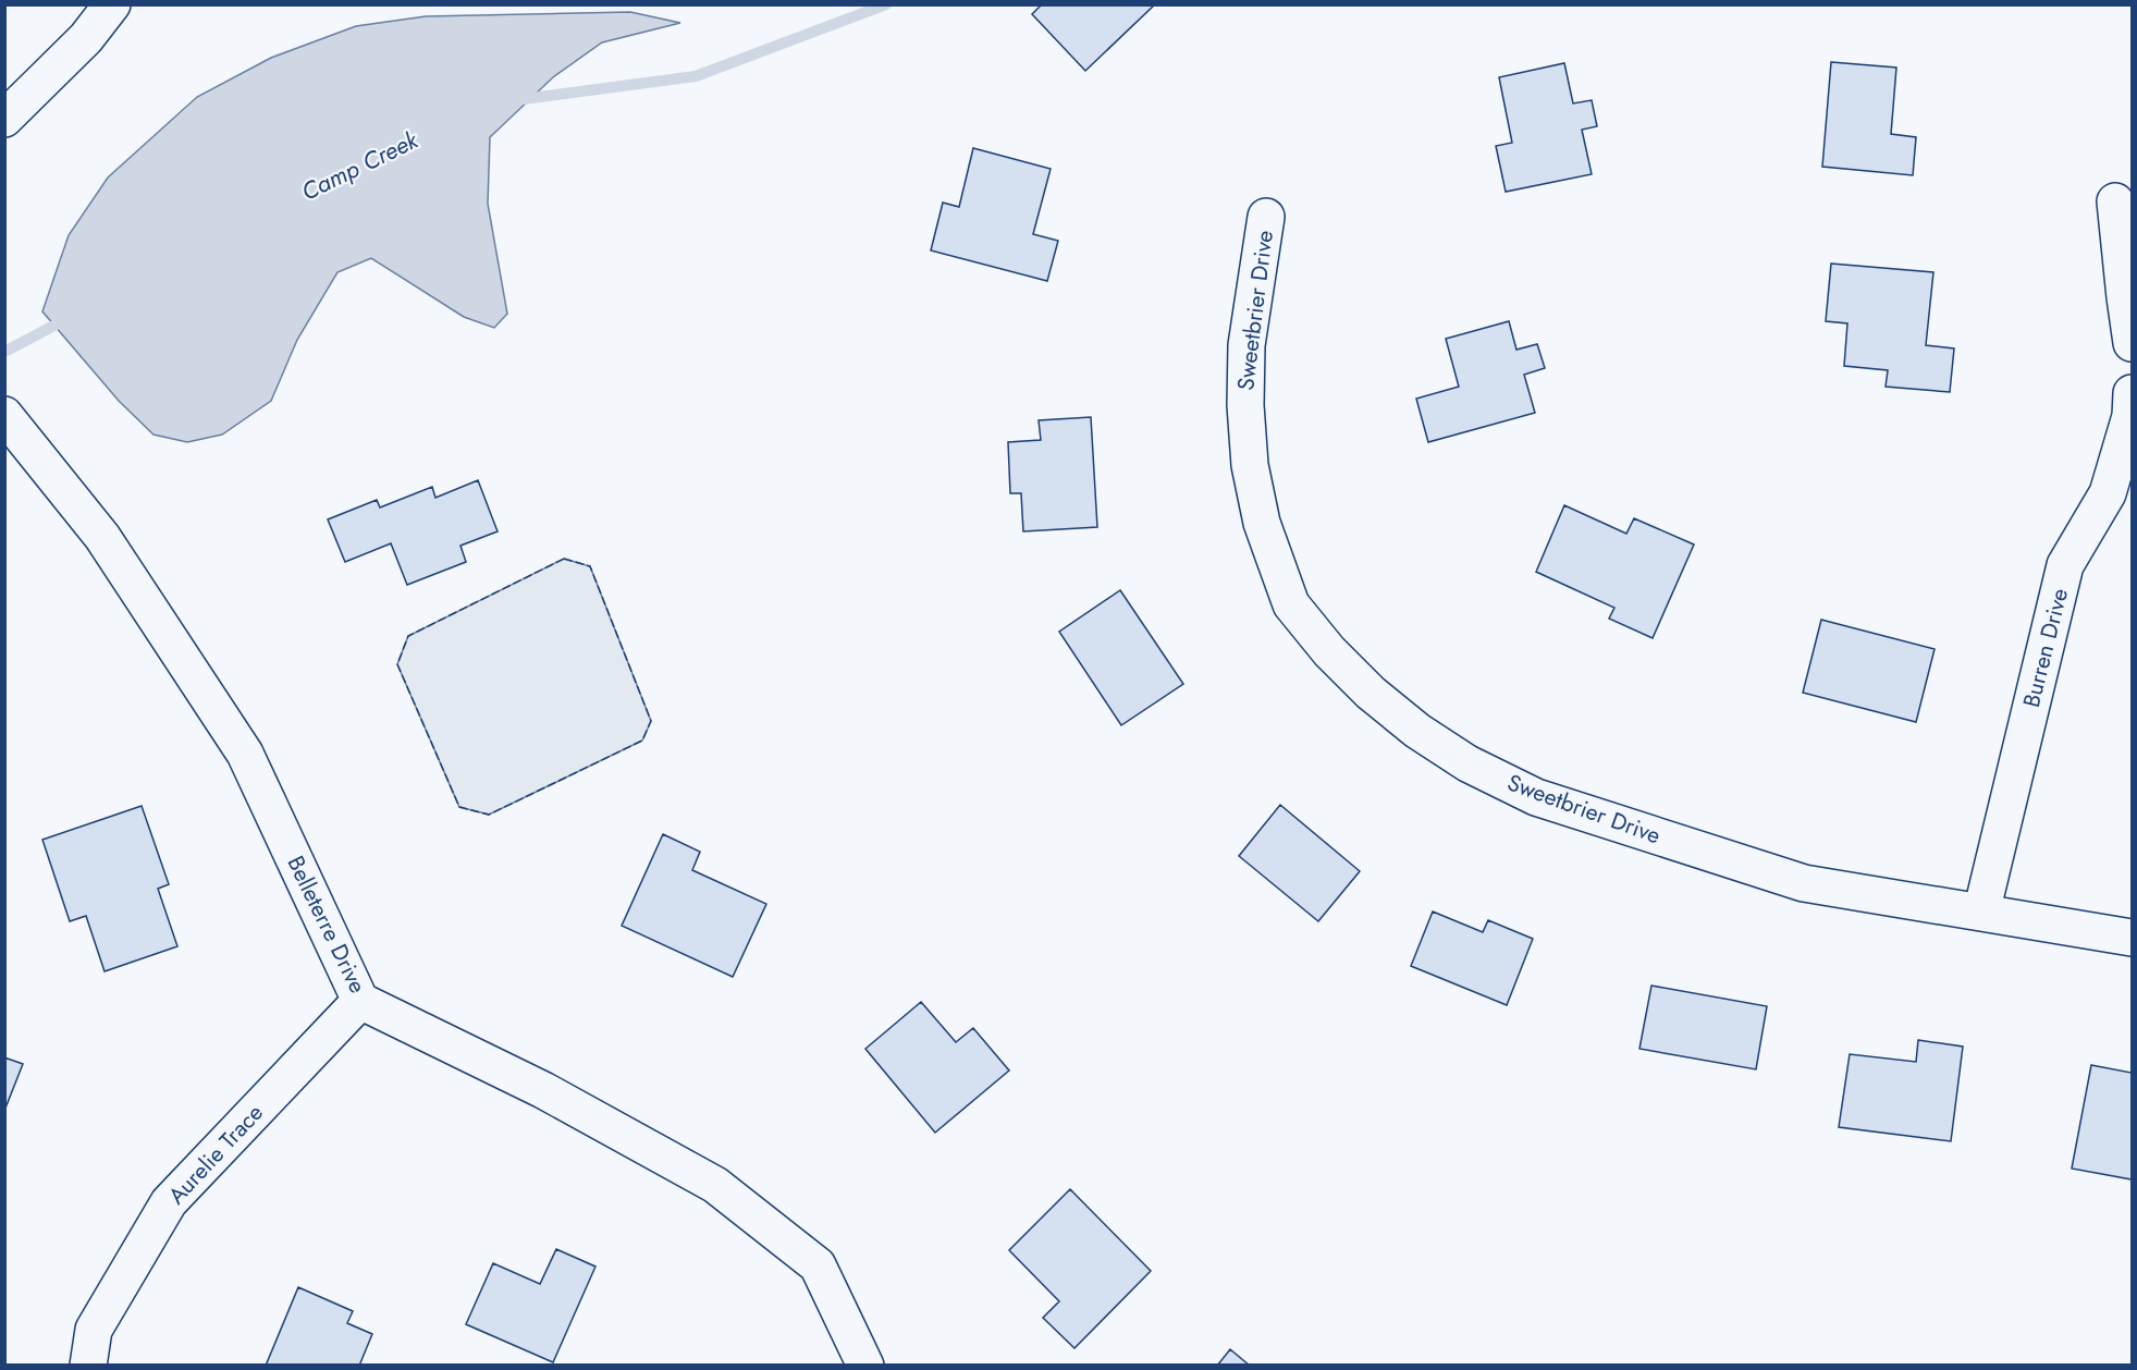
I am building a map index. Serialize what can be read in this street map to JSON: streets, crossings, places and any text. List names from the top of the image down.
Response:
{
  "streets": {
    "street": [
      "Sweetbrier Drive",
      "Burren Drive",
      "Belleterre Drive",
      "Aurelie Trace"
    ]
  },
  "crossings": [
    ["Sweetbrier Drive", "Burren Drive"],
    ["Belleterre Drive", "Aurelie Trace"]
  ],
  "water": ["Camp Creek"]
}
